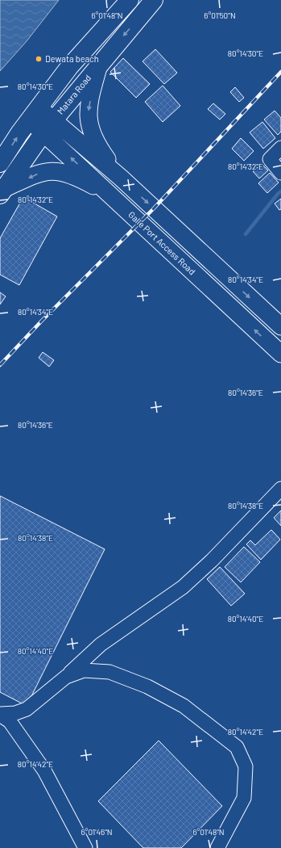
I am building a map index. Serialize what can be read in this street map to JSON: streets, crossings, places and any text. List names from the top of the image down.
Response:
{
  "streets": {
    "highway": ["Matara Road"],
    "main road": ["Galle Port Access Road"]
  },
  "crossings": [
    ["Matara Road", "Galle Port Access Road"]
  ],
  "places": ["Dewata beach"],
  "coordinates": [
    "6°01'48\"N",
    "6°01'50\"N",
    "80°14'30\"E",
    "80°14'32\"E",
    "80°14'34\"E",
    "80°14'36\"E",
    "80°14'38\"E",
    "80°14'40\"E",
    "80°14'42\"E",
    "6°01'46\"N"
  ]
}
